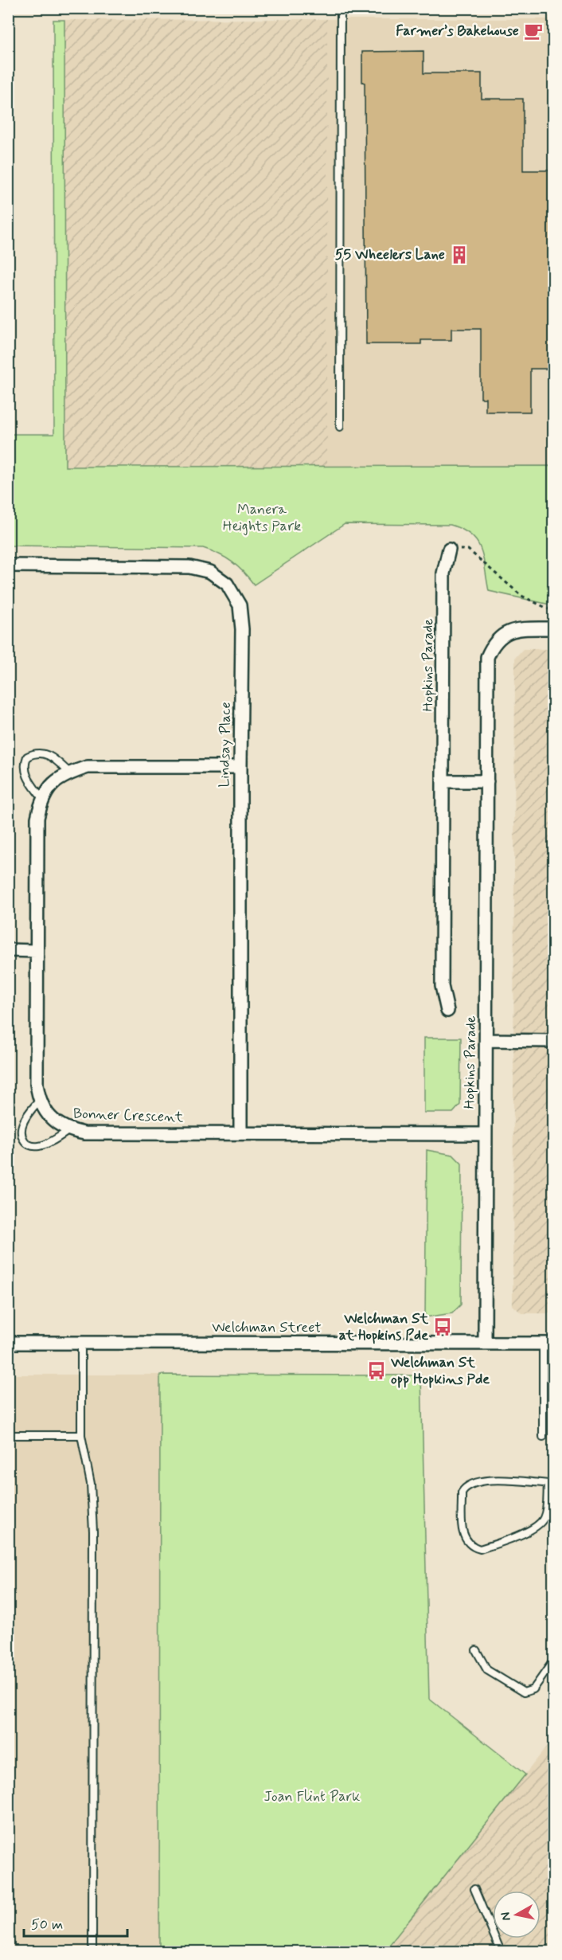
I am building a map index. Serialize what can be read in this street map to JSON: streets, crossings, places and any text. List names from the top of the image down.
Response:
{
  "streets": {
    "street": [
      "Hopkins Parade",
      "Lindsay Place",
      "Bonner Crescent",
      "Welchman Street"
    ]
  },
  "crossings": [
    ["Hopkins Parade", "Bonner Crescent"],
    ["Hopkins Parade", "Welchman Street"],
    ["Lindsay Place", "Bonner Crescent"]
  ],
  "parks": ["Manera Heights Park", "Joan Flint Park"],
  "places": {
    "cafe": ["Farmer’s Bakehouse"],
    "building": ["55 Wheelers Lane"],
    "bus stop": ["Welchman St at Hopkins Pde", "Welchman St opp Hopkins Pde"]
  },
  "scale_bar": "50 m",
  "north": "left"
}
